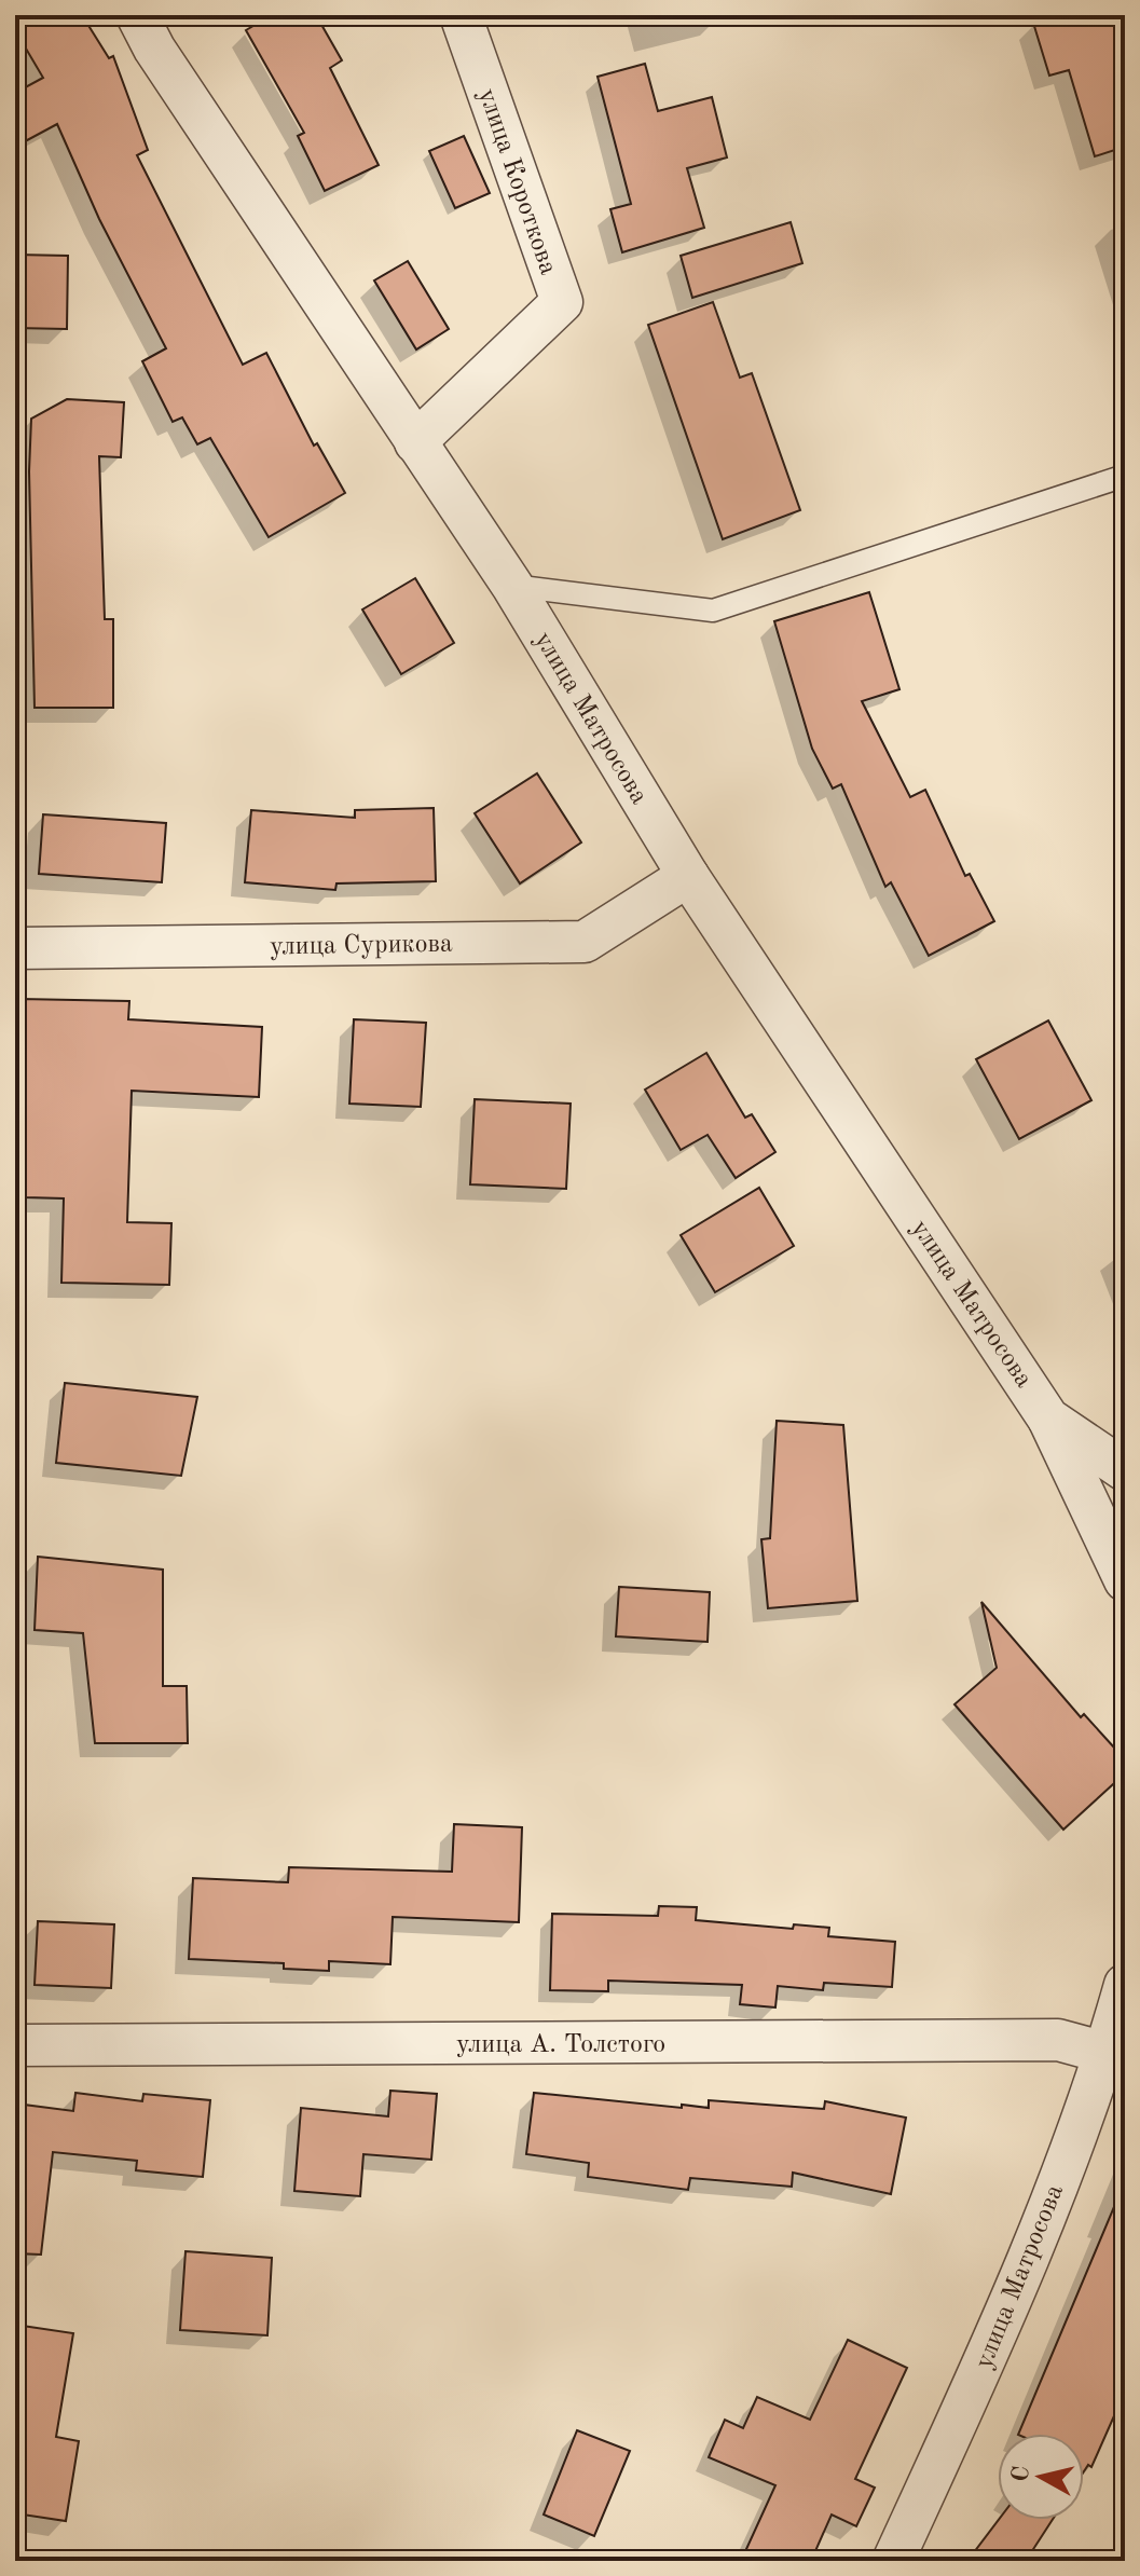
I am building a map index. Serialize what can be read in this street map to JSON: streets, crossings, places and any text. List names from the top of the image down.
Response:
{
  "streets": {
    "street": [
      "улица Короткова",
      "улица Матросова",
      "улица Сурикова",
      "улица А. Толстого"
    ]
  },
  "crossings": [
    ["улица Короткова", "улица Матросова"],
    ["улица Матросова", "улица Сурикова"],
    ["улица Матросова", "улица А. Толстого"]
  ],
  "north": "left"
}
